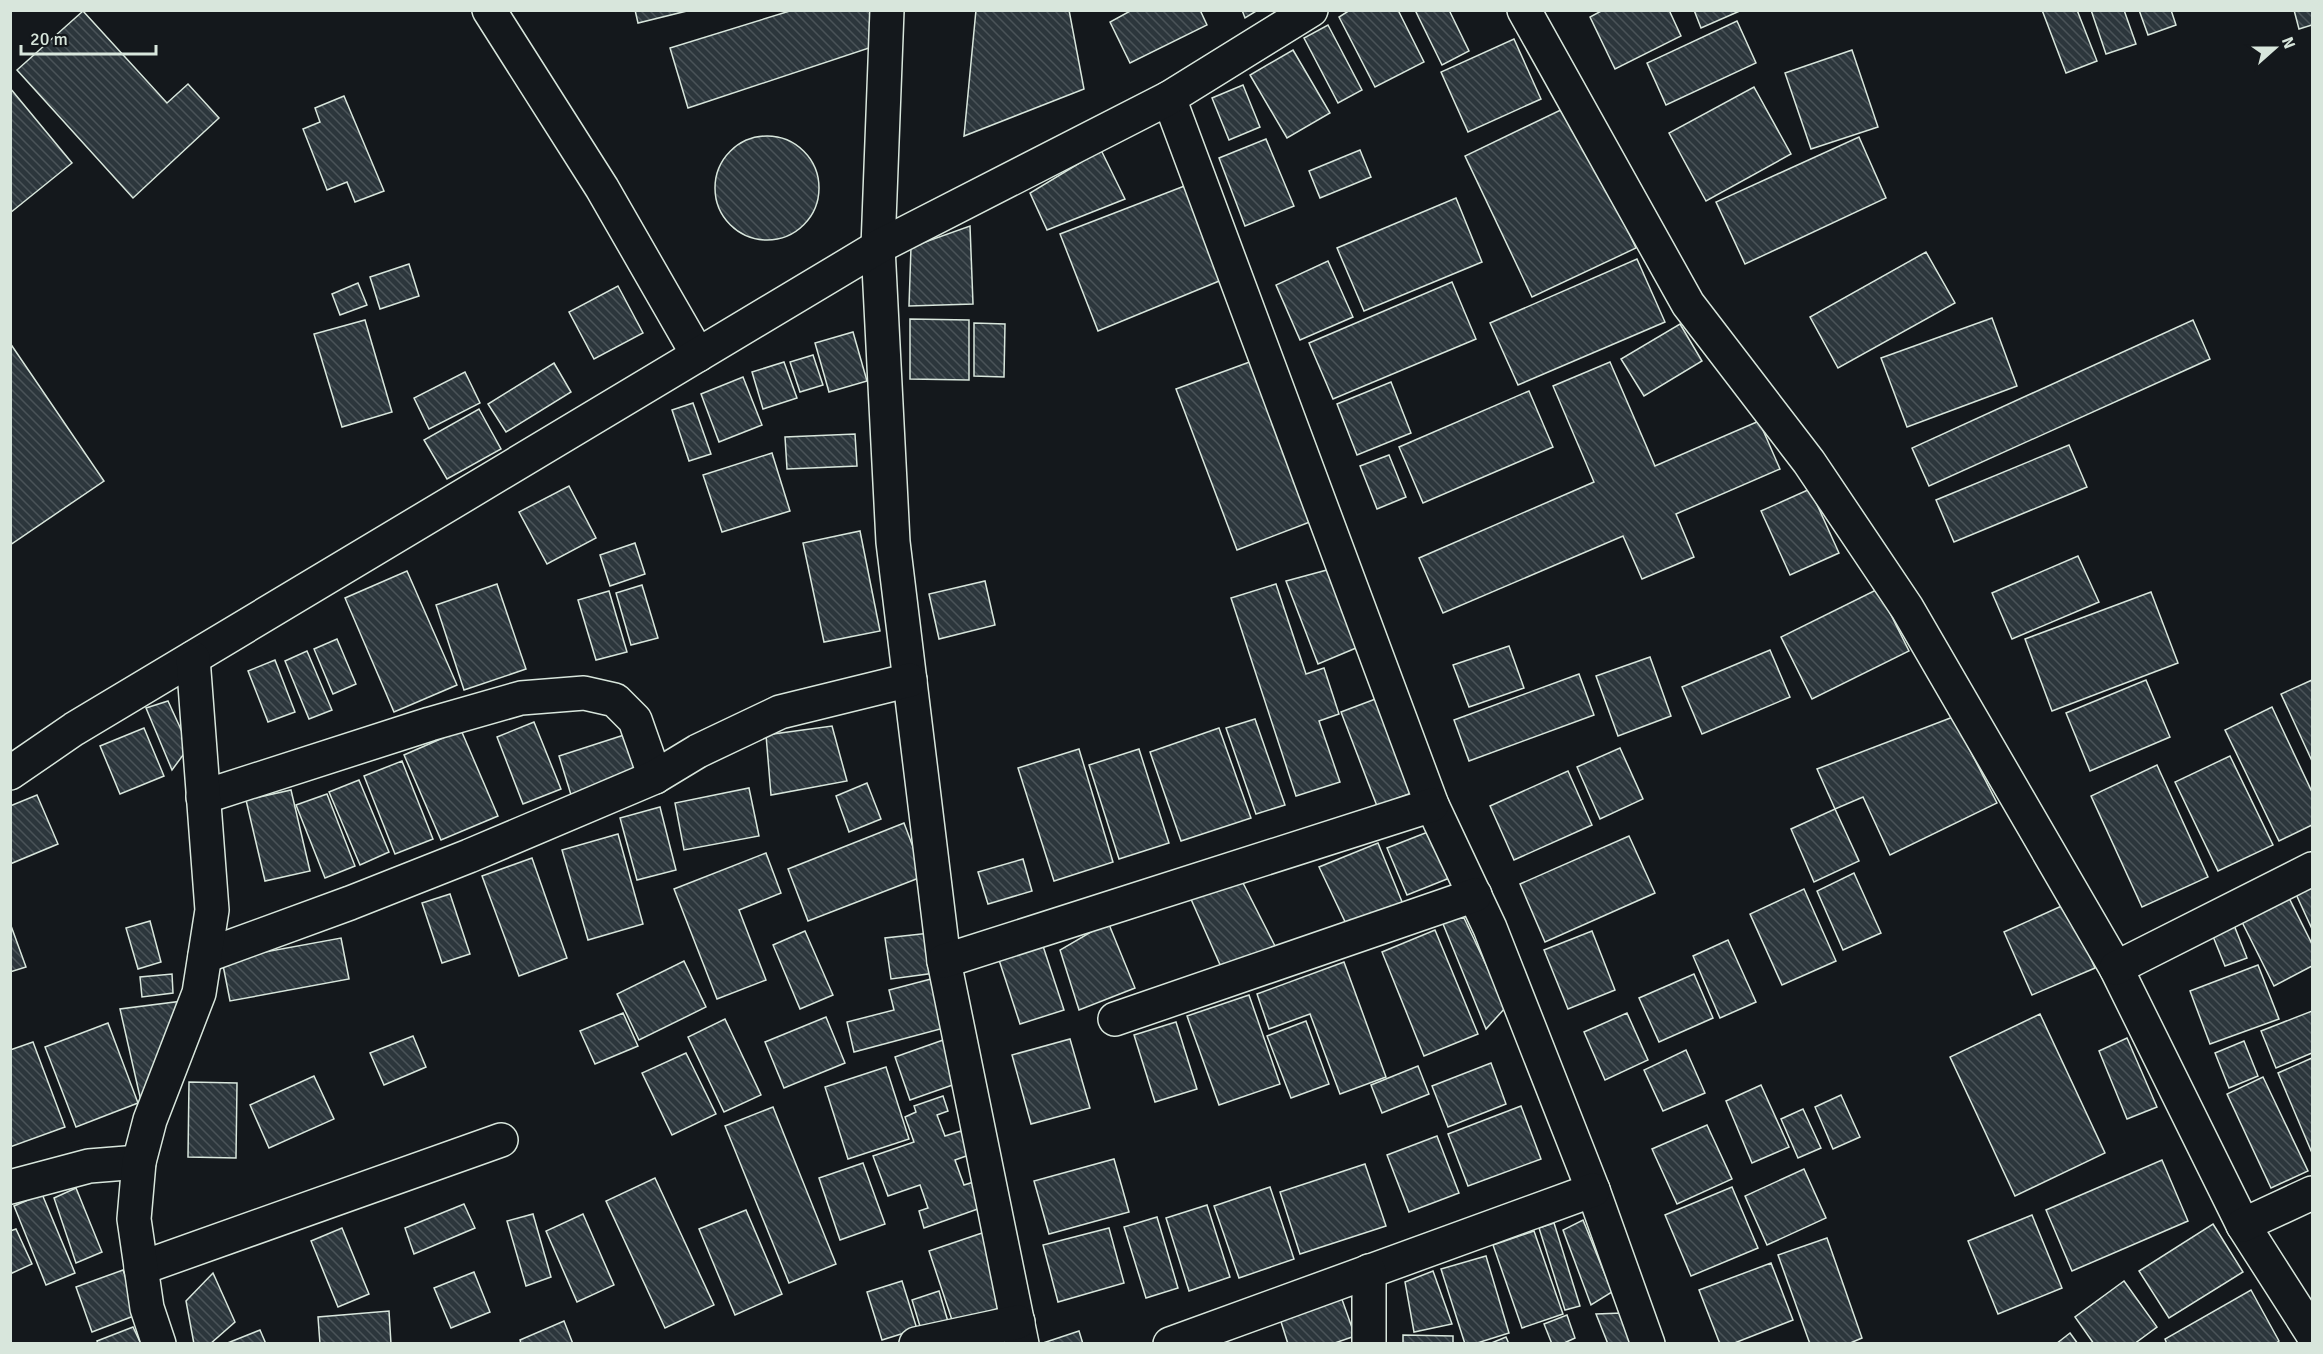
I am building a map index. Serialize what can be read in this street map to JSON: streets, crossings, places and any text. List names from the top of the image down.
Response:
{
  "scale_bar": "20 m",
  "north": "right"
}
